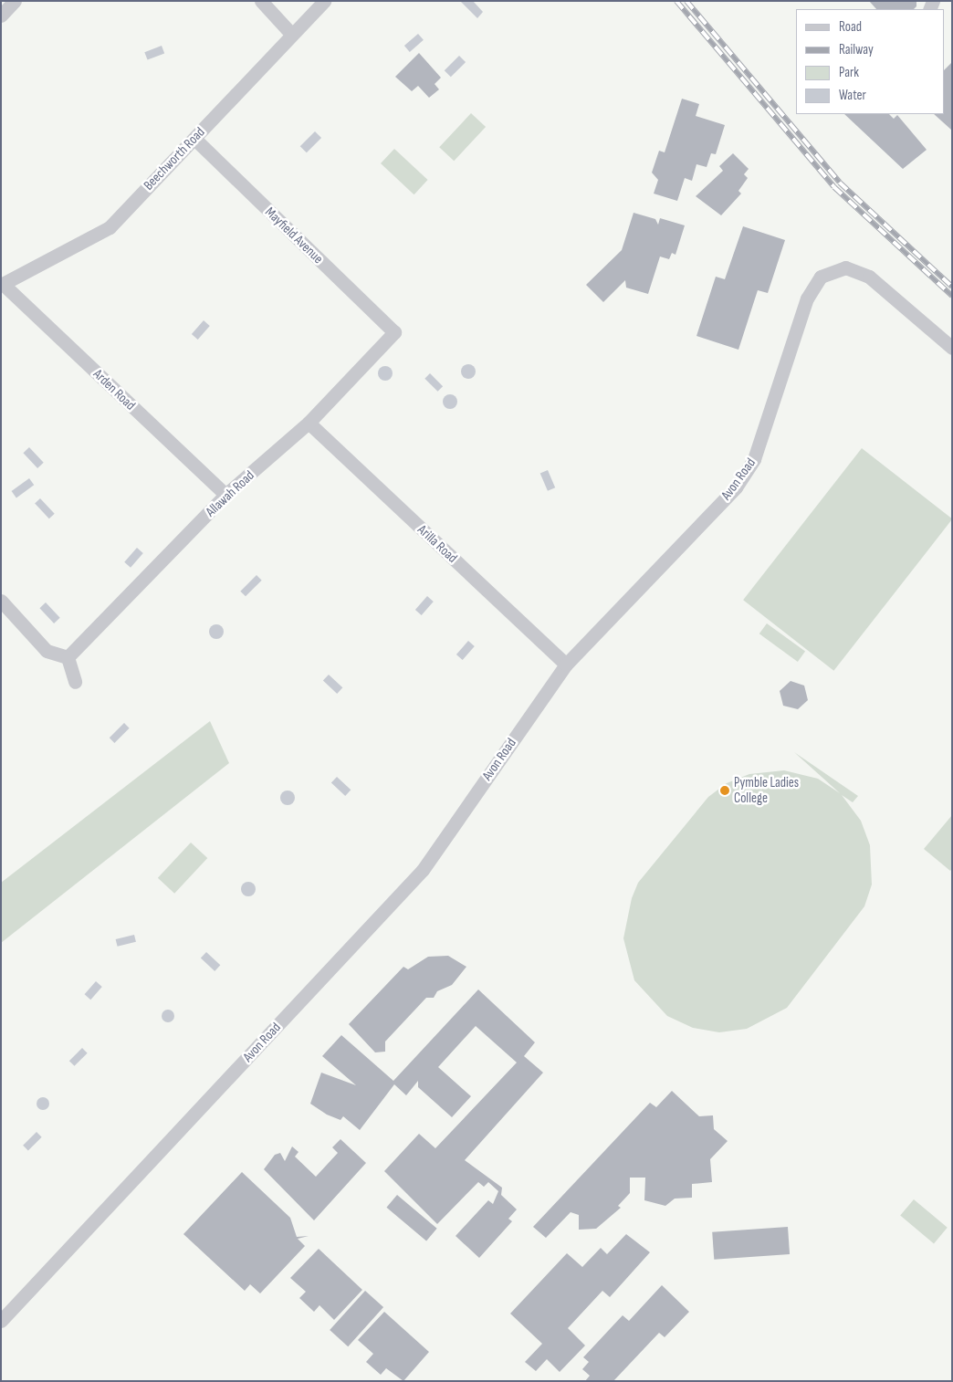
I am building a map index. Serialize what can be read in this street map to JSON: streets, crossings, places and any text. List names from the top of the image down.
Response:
{
  "streets": {
    "street": [
      "Beechworth Road",
      "Mayfield Avenue",
      "Arden Road",
      "Avon Road",
      "Allawah Road",
      "Arilla Road"
    ]
  },
  "crossings": [
    ["Beechworth Road", "Mayfield Avenue"],
    ["Beechworth Road", "Arden Road"],
    ["Mayfield Avenue", "Allawah Road"],
    ["Arden Road", "Allawah Road"],
    ["Avon Road", "Arilla Road"],
    ["Allawah Road", "Arilla Road"]
  ],
  "places": ["Pymble Ladies College"],
  "legend": [
    "Road",
    "Railway",
    "Park",
    "Water"
  ]
}
